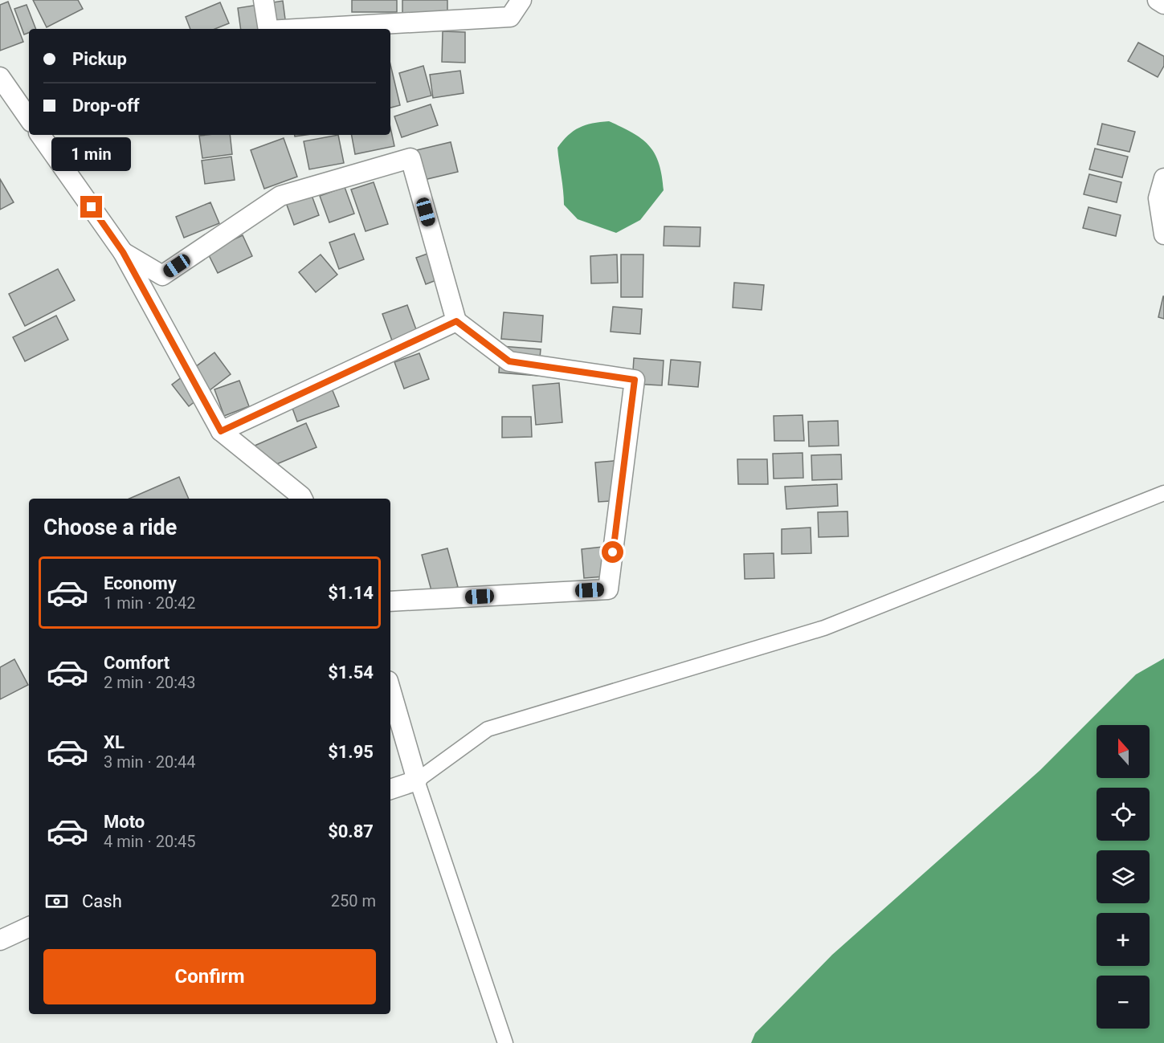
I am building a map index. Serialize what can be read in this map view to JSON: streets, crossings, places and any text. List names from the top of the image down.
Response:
{
  "north": "top",
  "page": {
    "banner": ["Pickup", "Drop-off"],
    "bubble": "1 min",
    "heading": "Choose a ride",
    "list": [
      {
        "name": "Economy",
        "note": "1 min · 20:42",
        "value": "$1.14"
      },
      {
        "name": "Comfort",
        "note": "2 min · 20:43",
        "value": "$1.54"
      },
      {
        "name": "XL",
        "note": "3 min · 20:44",
        "value": "$1.95"
      },
      {
        "name": "Moto",
        "note": "4 min · 20:45",
        "value": "$0.87"
      }
    ],
    "map_buttons": ["+", "−"],
    "pay": ["Cash", "250 m"],
    "buttons": "Confirm"
  }
}
